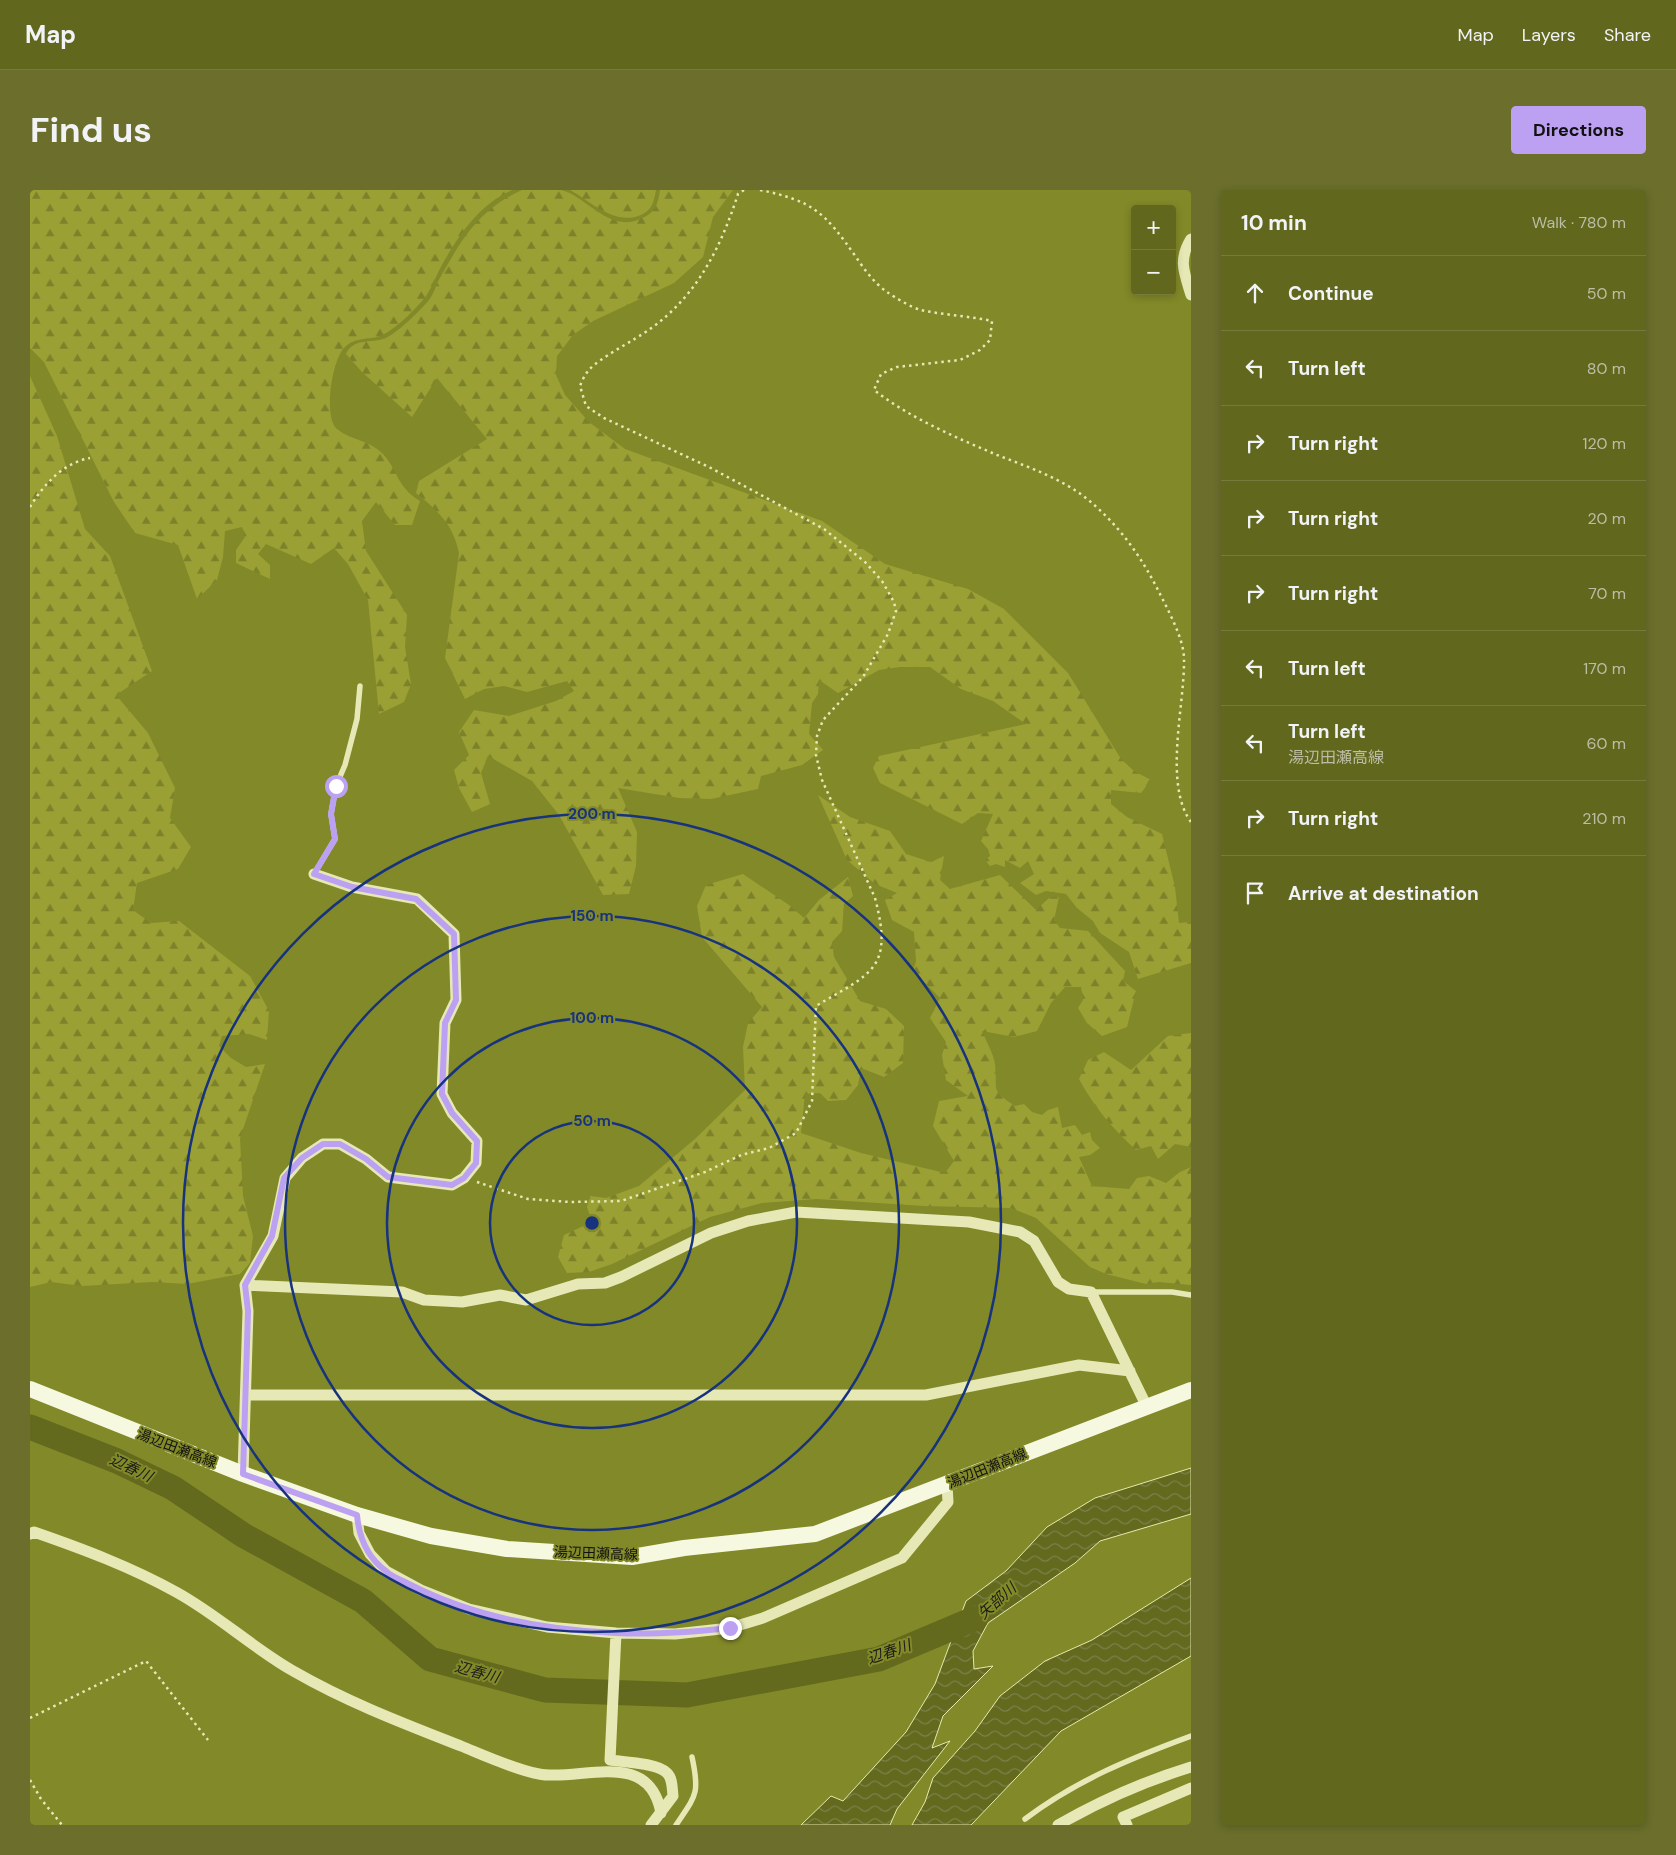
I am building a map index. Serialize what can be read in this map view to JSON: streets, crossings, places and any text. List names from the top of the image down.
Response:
{
  "streets": {
    "main road": ["湯辺田瀬高線"]
  },
  "water": ["辺春川", "矢部川"],
  "page": {
    "header": "Map",
    "nav": ["Map", "Layers", "Share"],
    "buttons": "Directions",
    "title": "Find us",
    "heading": ["10 min", "Walk · 780 m"],
    "map_buttons": ["+", "−"],
    "list": [
      ["Continue", "50 m"],
      ["Turn left", "80 m"],
      ["Turn right", "120 m"],
      ["Turn right", "20 m"],
      ["Turn right", "70 m"],
      ["Turn left", "170 m"],
      ["Turn left", "湯辺田瀬高線", "60 m"],
      ["Turn right", "210 m"],
      "Arrive at destination"
    ]
  },
  "rings": [
    "200 m",
    "150 m",
    "100 m",
    "50 m"
  ]
}
